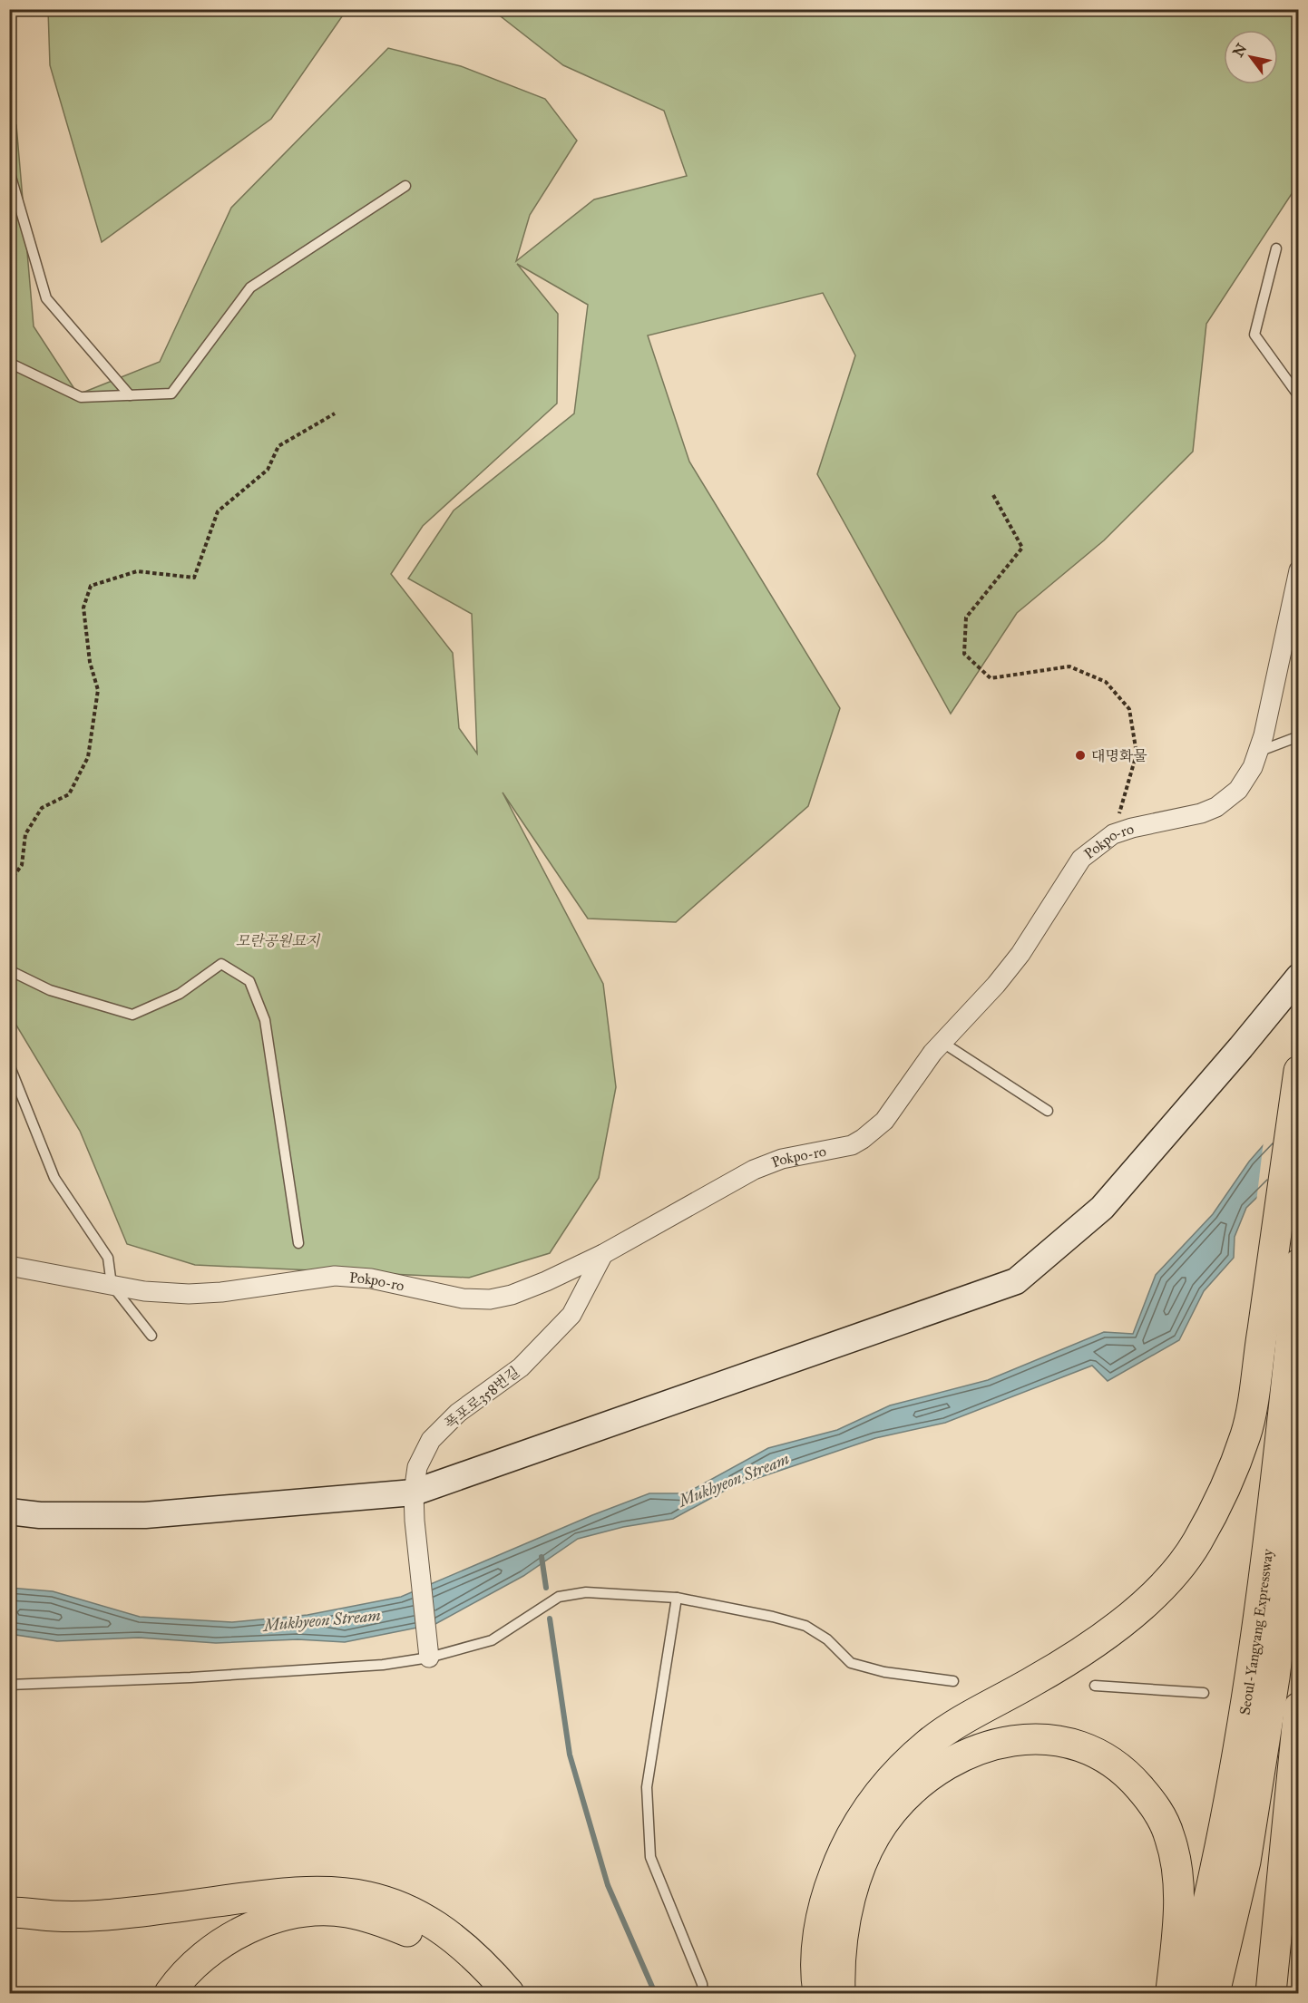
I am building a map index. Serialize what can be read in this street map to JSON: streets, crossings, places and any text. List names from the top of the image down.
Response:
{
  "streets": {
    "highway": ["Seoul-Yangyang Expressway"],
    "street": ["Pokpo-ro", "폭포로358번길"]
  },
  "crossings": [
    ["Pokpo-ro", "폭포로358번길"]
  ],
  "water": ["Mukhyeon Stream"],
  "parks": ["모란공원묘지"],
  "places": ["대명화물"],
  "north": "top left"
}
